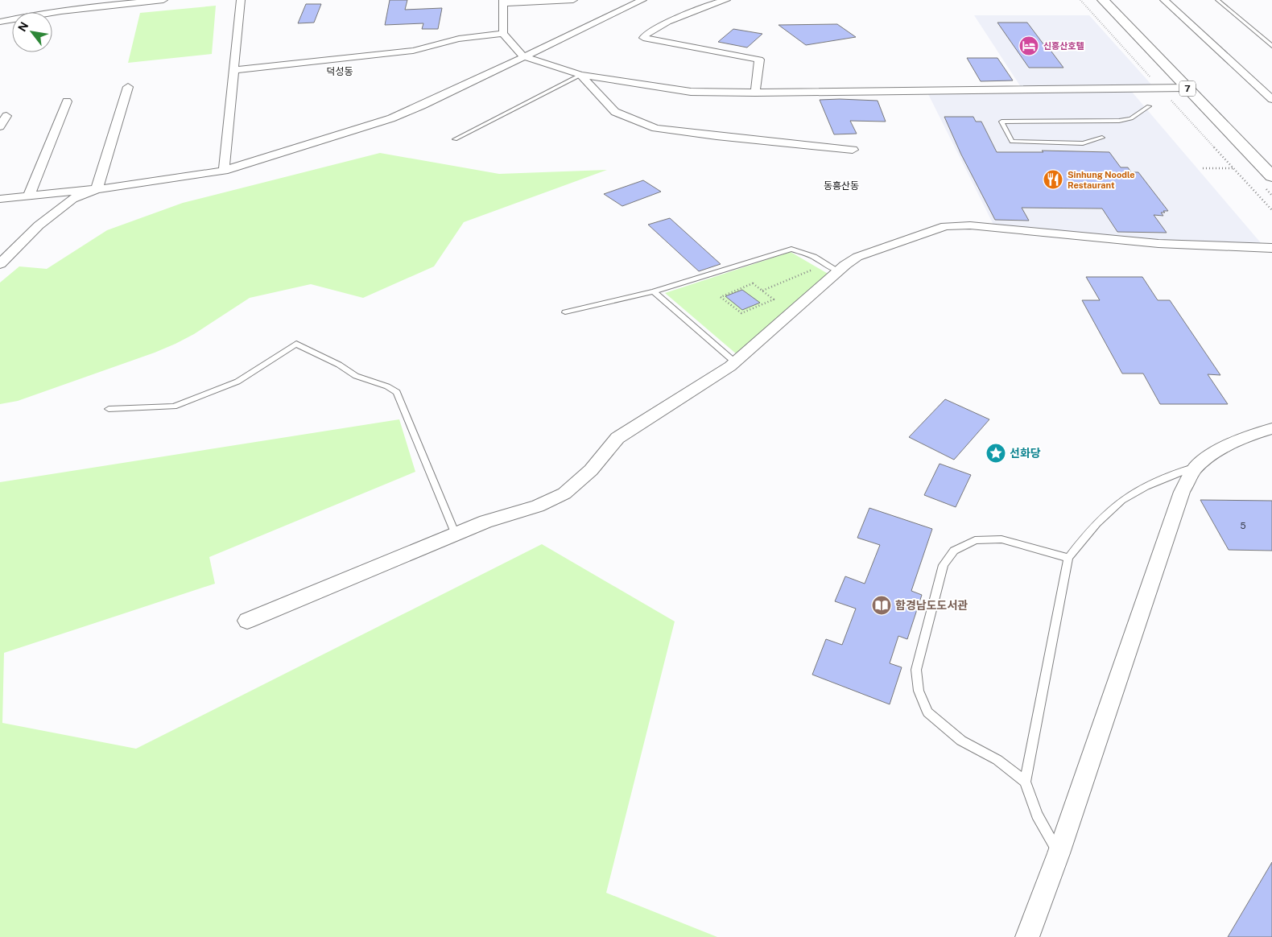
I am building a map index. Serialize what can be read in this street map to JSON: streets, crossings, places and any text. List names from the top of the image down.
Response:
{
  "streets": {
    "highway": ["7"]
  },
  "districts": ["덕성동", "동흥산동"],
  "places": {
    "hotel": ["신흥산호텔"],
    "restaurant": ["Sinhung Noodle Restaurant"],
    "place": ["선화당"],
    "library": ["함경남도도서관"]
  },
  "house_numbers": ["5"],
  "north": "top left"
}
